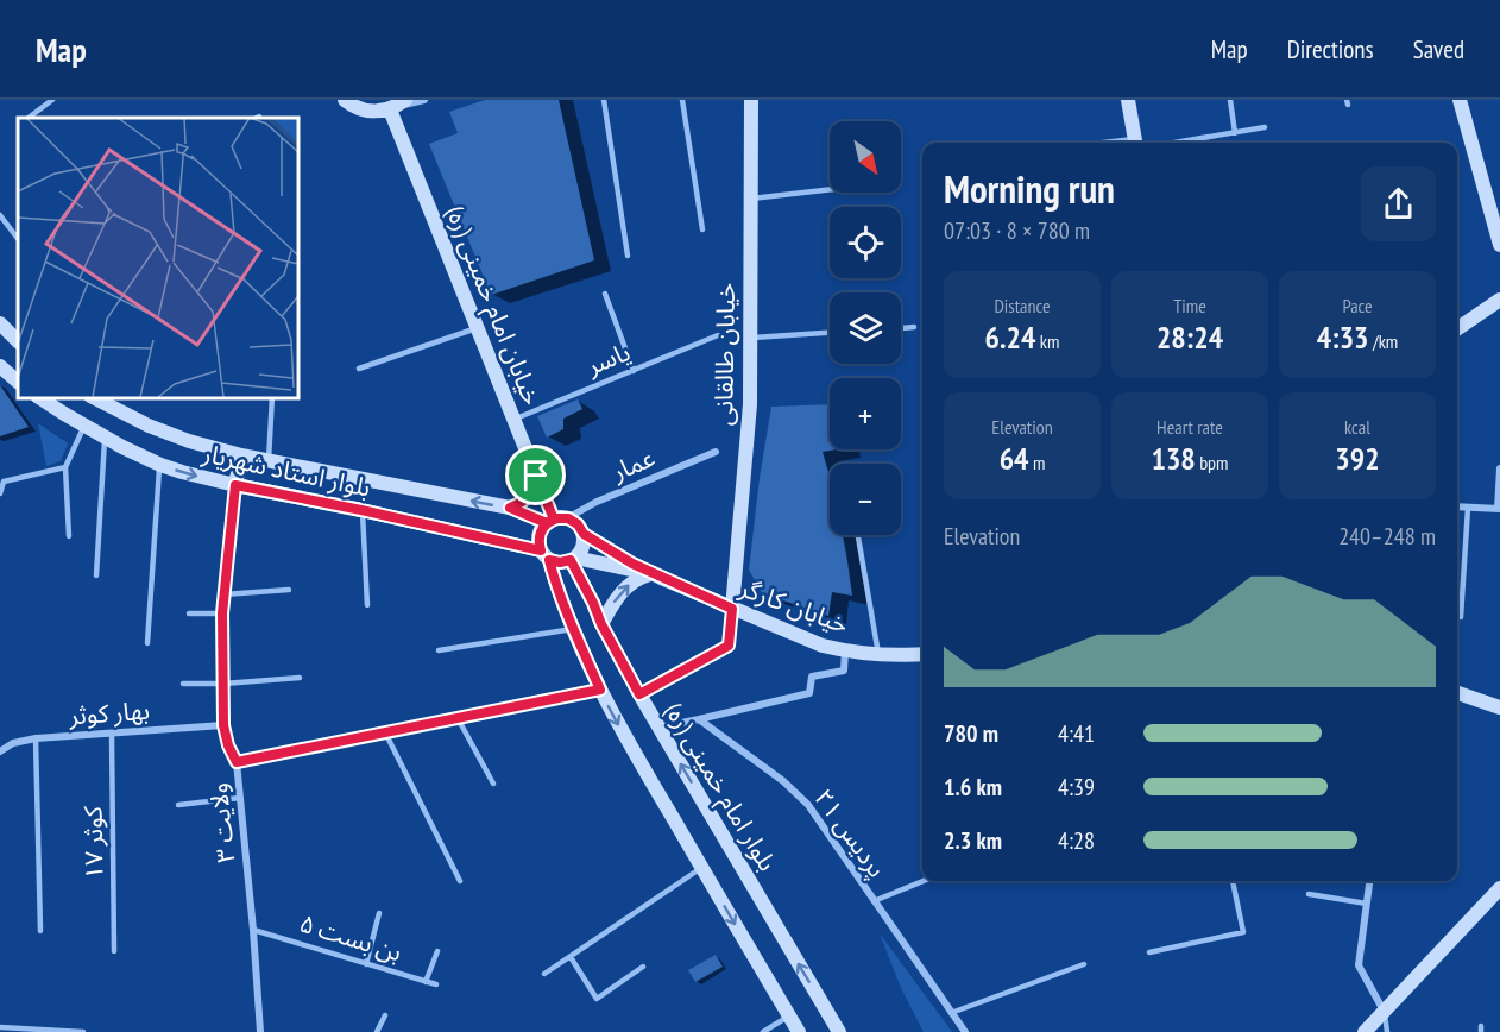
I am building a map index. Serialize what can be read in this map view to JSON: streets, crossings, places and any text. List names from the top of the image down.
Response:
{
  "streets": {
    "main road": [
      "خیابان امام خمینی (ره)",
      "خیابان طالقانی",
      "بلوار استاد شهریار",
      "خیابان کارگر",
      "بلوار امام خمینی (ره)"
    ],
    "street": [
      "عمار",
      "بهار کوثر",
      "ولایت ۳",
      "پردیس ۲۱"
    ],
    "lane": ["یاسر", "کوثر ۱۷", "بن بست ۵"]
  },
  "crossings": [
    ["خیابان امام خمینی (ره)", "یاسر"],
    ["خیابان امام خمینی (ره)", "عمار"],
    ["خیابان امام خمینی (ره)", "بلوار استاد شهریار"],
    ["خیابان امام خمینی (ره)", "بلوار امام خمینی (ره)"],
    ["خیابان طالقانی", "خیابان کارگر"],
    ["عمار", "بلوار استاد شهریار"],
    ["عمار", "بلوار امام خمینی (ره)"],
    ["بلوار استاد شهریار", "بلوار امام خمینی (ره)"],
    ["بلوار استاد شهریار", "ولایت ۳"],
    ["بهار کوثر", "ولایت ۳"],
    ["بهار کوثر", "کوثر ۱۷"],
    ["ولایت ۳", "بن بست ۵"]
  ],
  "north": "bottom right",
  "page": {
    "header": "Map",
    "nav": ["Map", "Directions", "Saved"],
    "map_buttons": ["+", "−"],
    "heading": ["Morning run", "07:03 · 8 × 780 m"],
    "stats": [
      ["Distance", "6.24 km"],
      ["Time", "28:24"],
      ["Pace", "4:33 /km"],
      ["Elevation", "64 m"],
      ["Heart rate", "138 bpm"],
      ["kcal", "392"]
    ],
    "chart": ["Elevation", "240–248 m"],
    "list": [
      {
        "name": "780 m",
        "note": "4:41"
      },
      {
        "name": "1.6 km",
        "note": "4:39"
      },
      {
        "name": "2.3 km",
        "note": "4:28"
      }
    ]
  }
}
